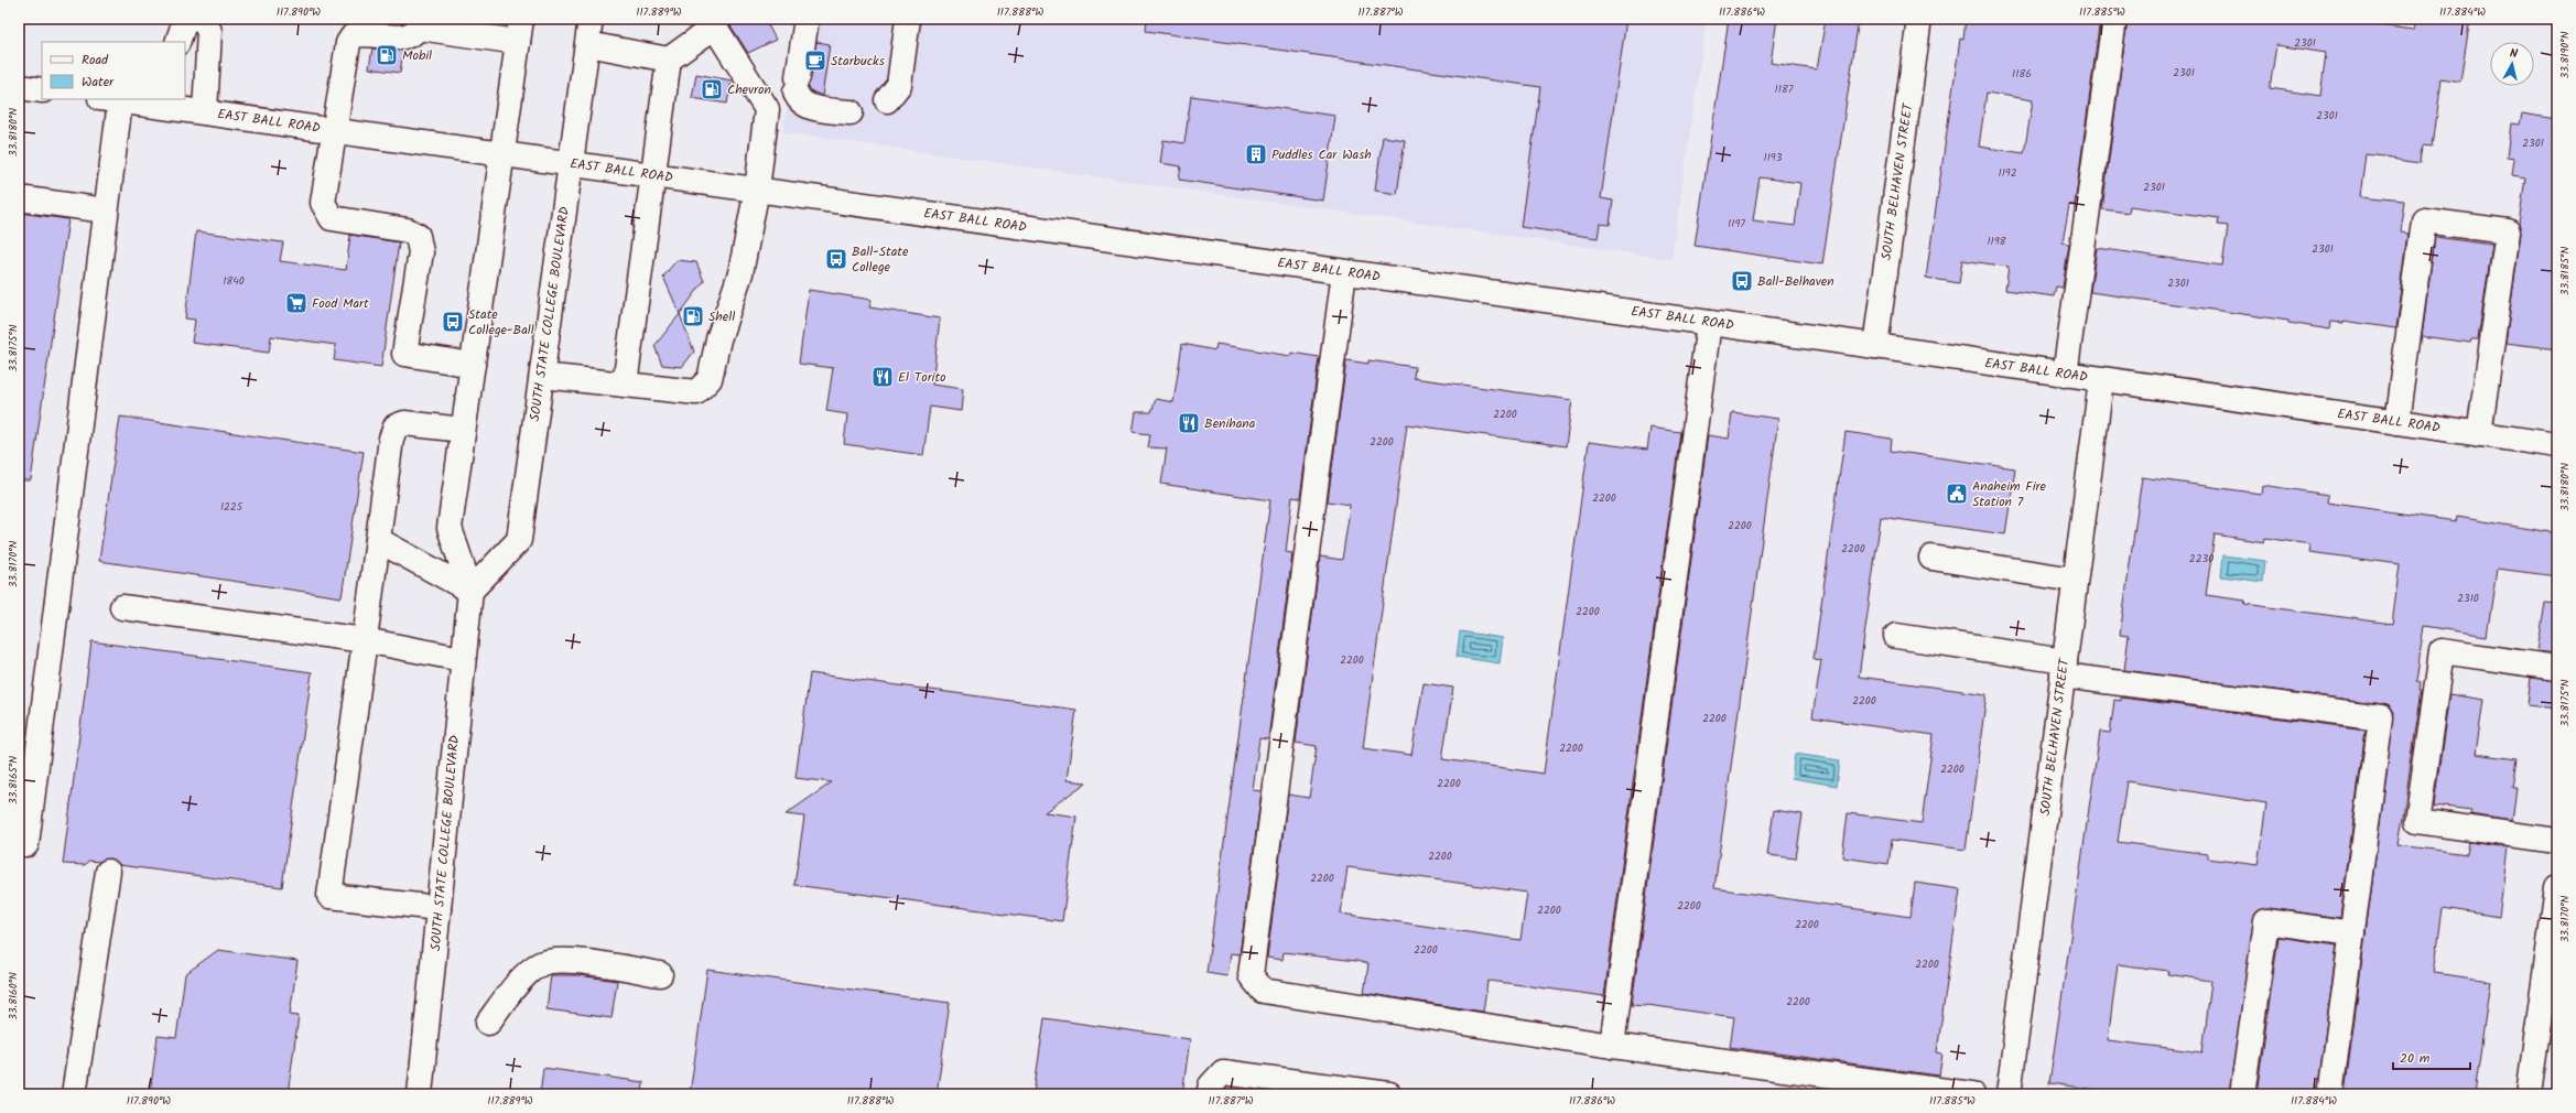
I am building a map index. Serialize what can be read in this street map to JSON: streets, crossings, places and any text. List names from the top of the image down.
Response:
{
  "streets": {
    "main road": ["EAST BALL ROAD", "SOUTH BELHAVEN STREET", "SOUTH STATE COLLEGE BOULEVARD"]
  },
  "crossings": [
    ["EAST BALL ROAD", "SOUTH BELHAVEN STREET"],
    ["EAST BALL ROAD", "SOUTH STATE COLLEGE BOULEVARD"]
  ],
  "places": {
    "fuel station": ["Mobil", "Chevron", "Shell"],
    "cafe": ["Starbucks"],
    "building": ["Puddles Car Wash"],
    "bus stop": ["Ball-State College", "Ball-Belhaven", "State College-Ball"],
    "supermarket": ["Food Mart"],
    "restaurant": ["El Torito", "Benihana"],
    "public building": ["Anaheim Fire Station 7"]
  },
  "house_numbers": [
    "2301",
    "2301",
    "1186",
    "1187",
    "2301",
    "2301",
    "1193",
    "1192",
    "2301",
    "1197",
    "1198",
    "2301",
    "1840",
    "2301",
    "2200",
    "2200",
    "2200",
    "1225",
    "2200",
    "2200",
    "2230",
    "2310",
    "2200",
    "2200",
    "2200",
    "2200",
    "2200",
    "2200",
    "2200",
    "2200",
    "2200",
    "2200",
    "2200",
    "2200",
    "2200",
    "2200",
    "2200"
  ],
  "legend": ["Road", "Water"],
  "scale_bar": "20 m",
  "north": "top",
  "coordinates": [
    "117.890°W",
    "117.889°W",
    "117.888°W",
    "117.887°W",
    "117.886°W",
    "117.885°W",
    "117.884°W",
    "33.8190°N",
    "33.8180°N",
    "33.8185°N",
    "33.8175°N",
    "33.8170°N",
    "33.8165°N",
    "33.8160°N"
  ]
}
